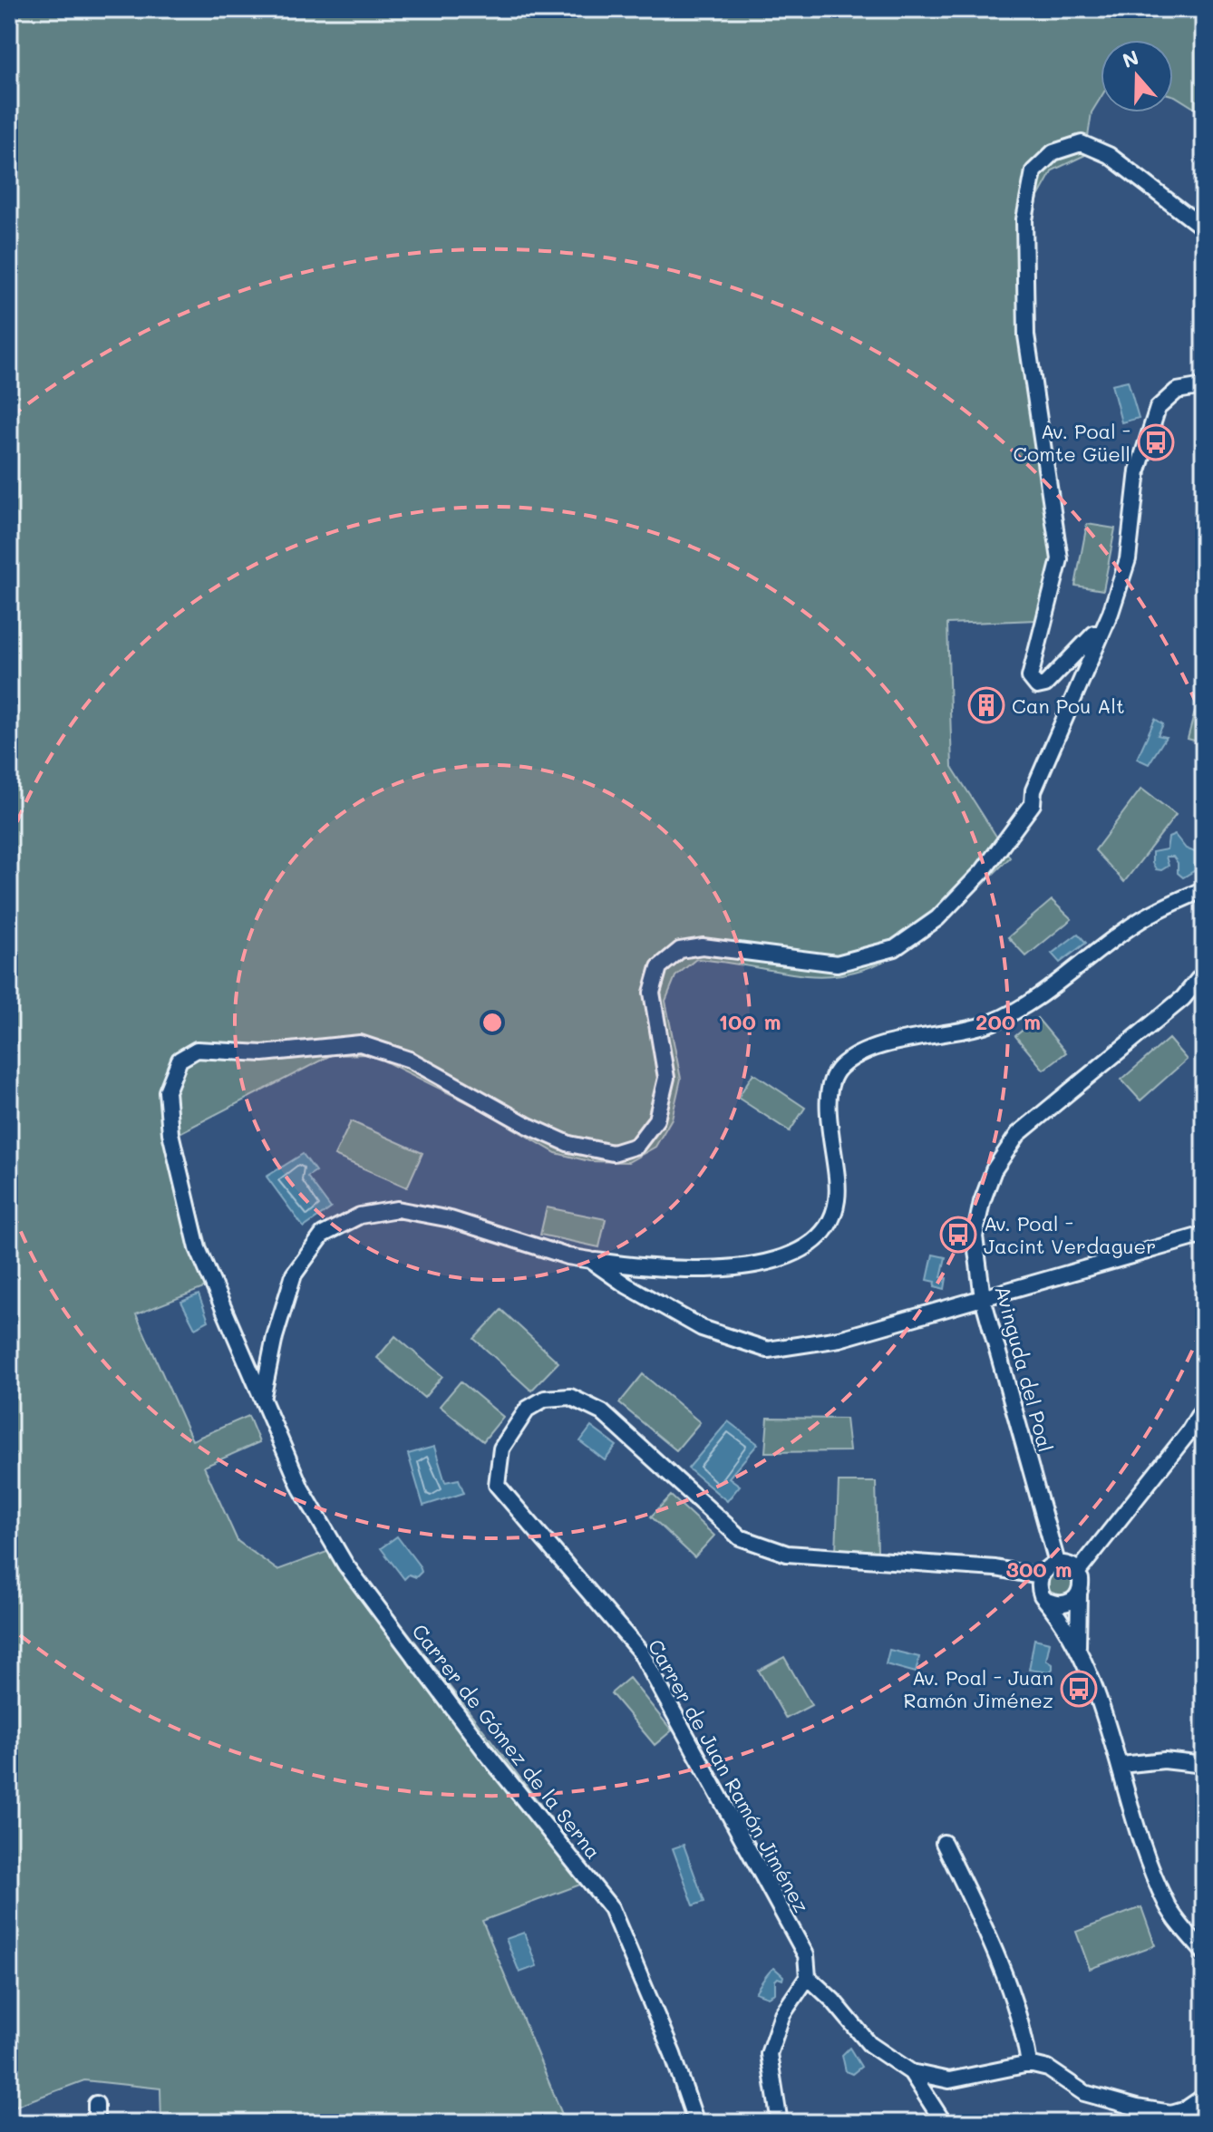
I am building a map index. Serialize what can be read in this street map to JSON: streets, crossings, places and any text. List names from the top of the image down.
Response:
{
  "streets": {
    "street": ["Avinguda del Poal", "Carrer de Gómez de la Serna", "Carrer de Juan Ramón Jiménez"]
  },
  "crossings": [
    ["Avinguda del Poal", "Carrer de Juan Ramón Jiménez"]
  ],
  "places": {
    "bus stop": ["Av. Poal - Comte Güell", "Av. Poal - Jacint Verdaguer", "Av. Poal - Juan Ramón Jiménez"],
    "building": ["Can Pou Alt"]
  },
  "north": "top",
  "rings": ["100 m", "200 m", "300 m"]
}
